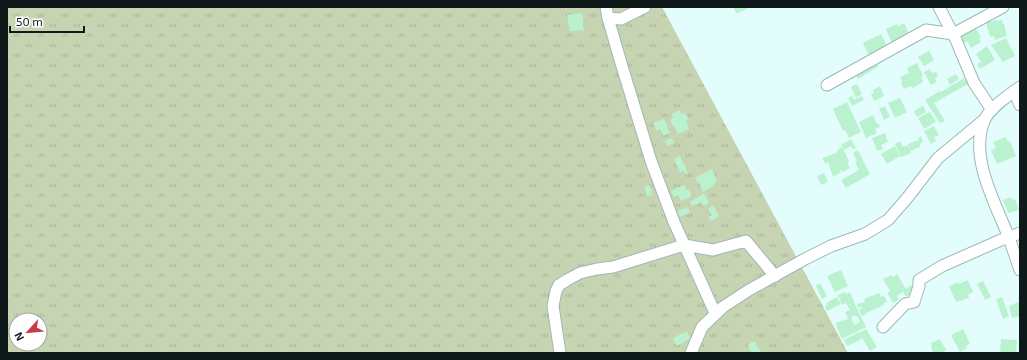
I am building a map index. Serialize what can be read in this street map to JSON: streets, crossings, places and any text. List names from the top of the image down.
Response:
{
  "scale_bar": "50 m",
  "north": "bottom left"
}
